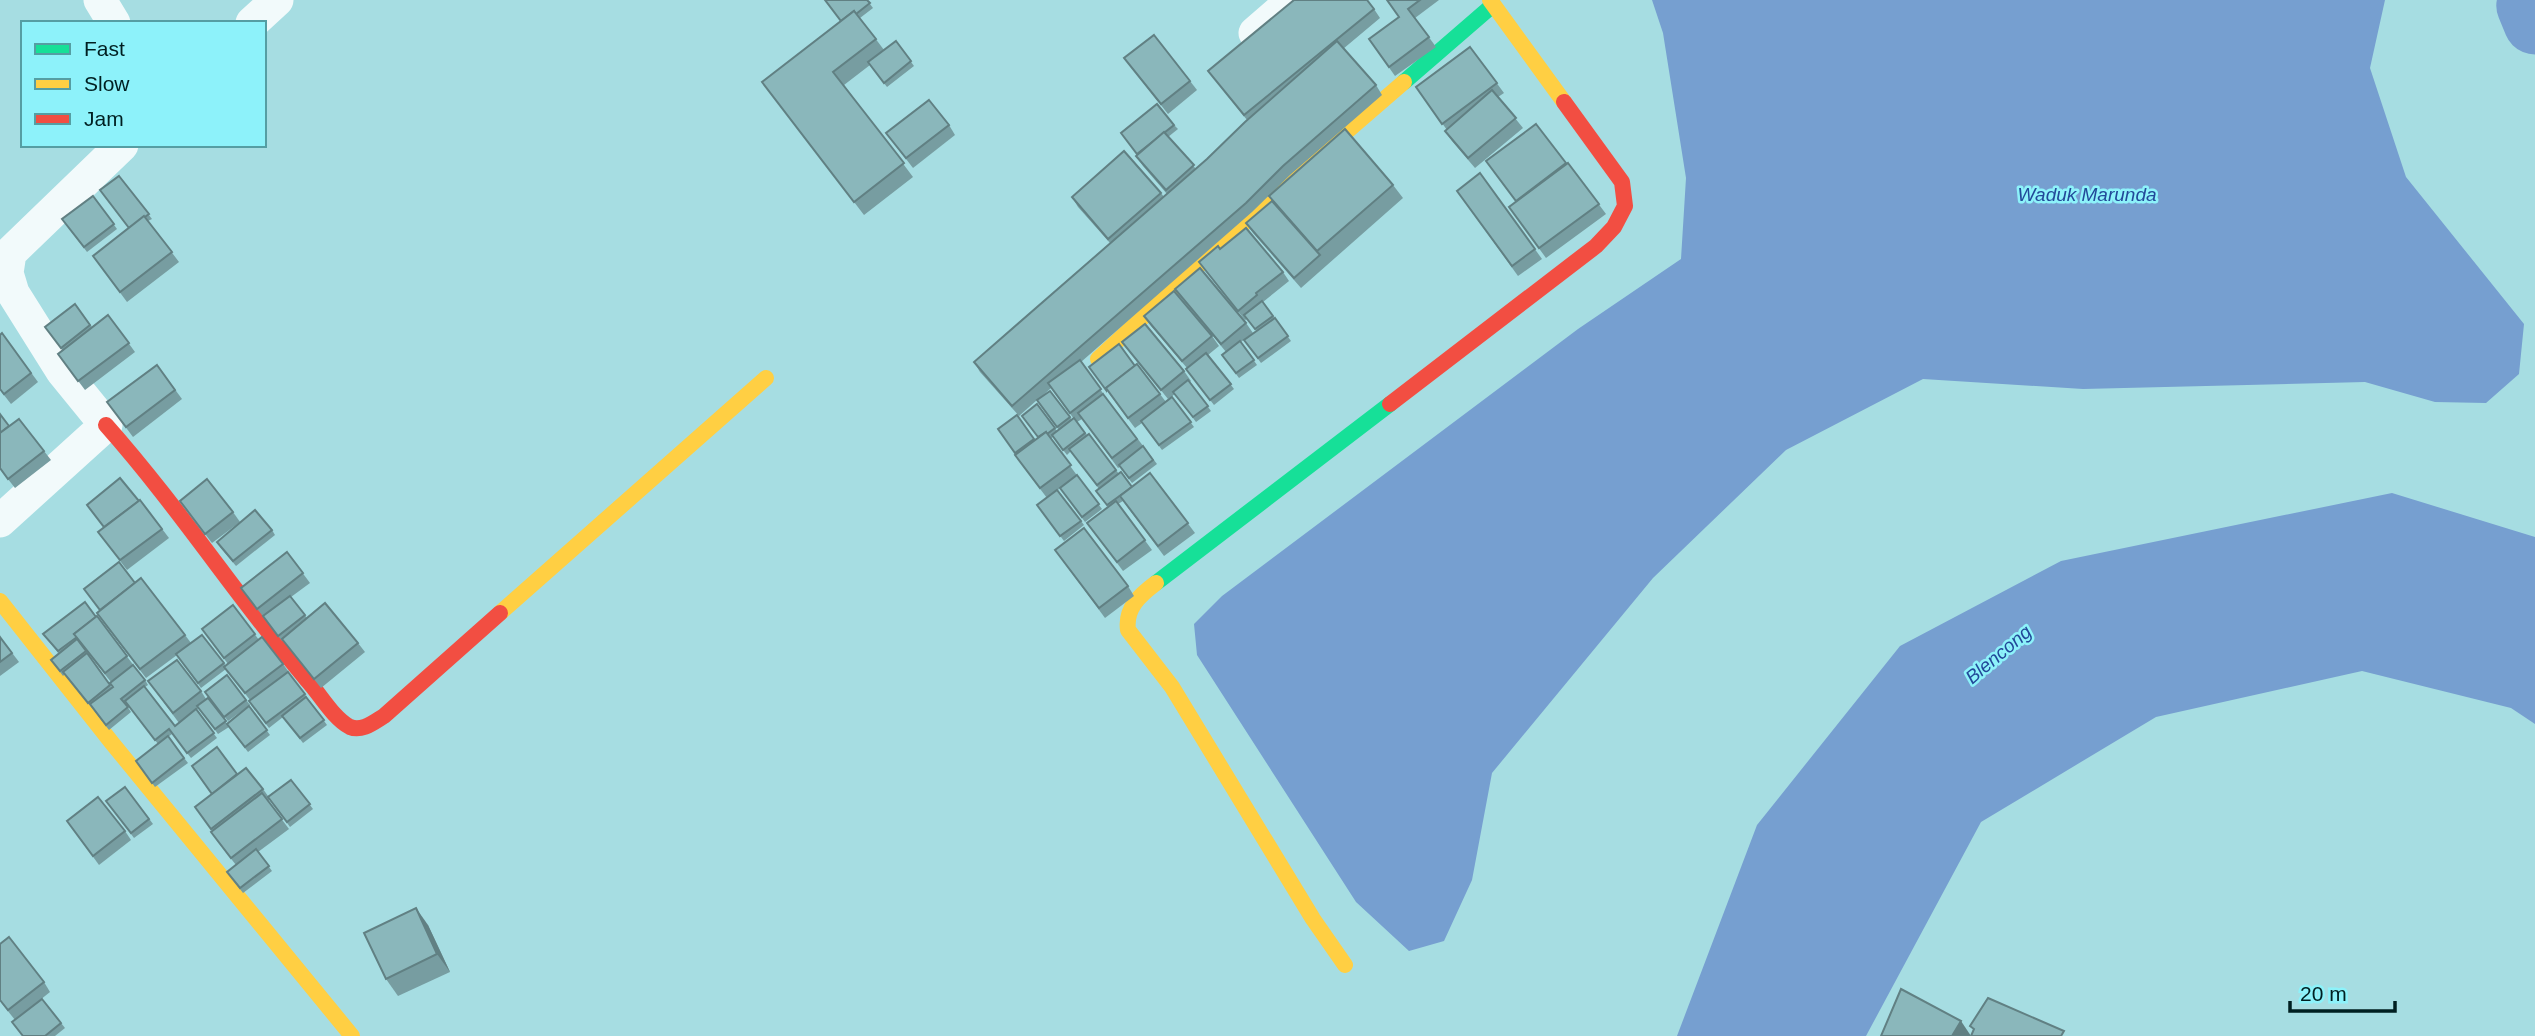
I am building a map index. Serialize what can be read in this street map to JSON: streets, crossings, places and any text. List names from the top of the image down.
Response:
{
  "water": ["Waduk Marunda", "Blencong"],
  "legend": ["Fast", "Slow", "Jam"],
  "scale_bar": "20 m"
}
